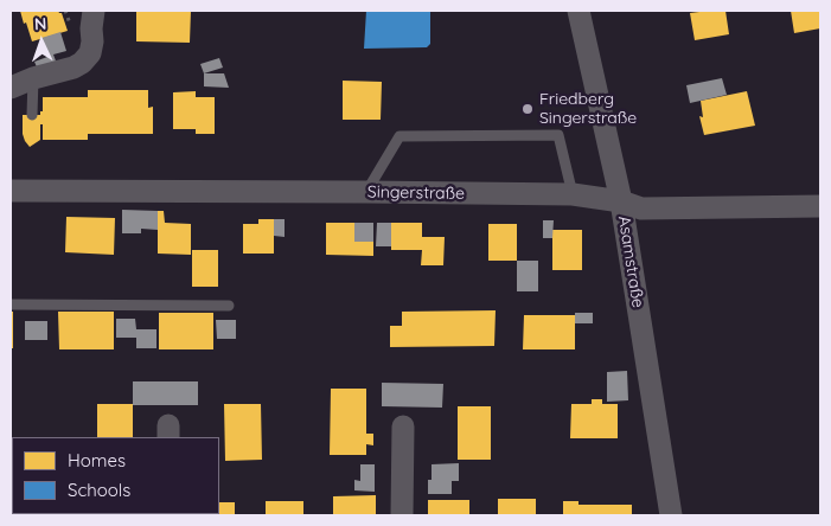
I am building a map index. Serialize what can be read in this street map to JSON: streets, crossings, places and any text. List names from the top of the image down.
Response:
{
  "streets": {
    "street": ["Singerstraße", "Asamstraße"]
  },
  "crossings": [
    ["Singerstraße", "Asamstraße"]
  ],
  "places": ["Friedberg Singerstraße"],
  "legend": ["Homes", "Schools"],
  "north": "top"
}
